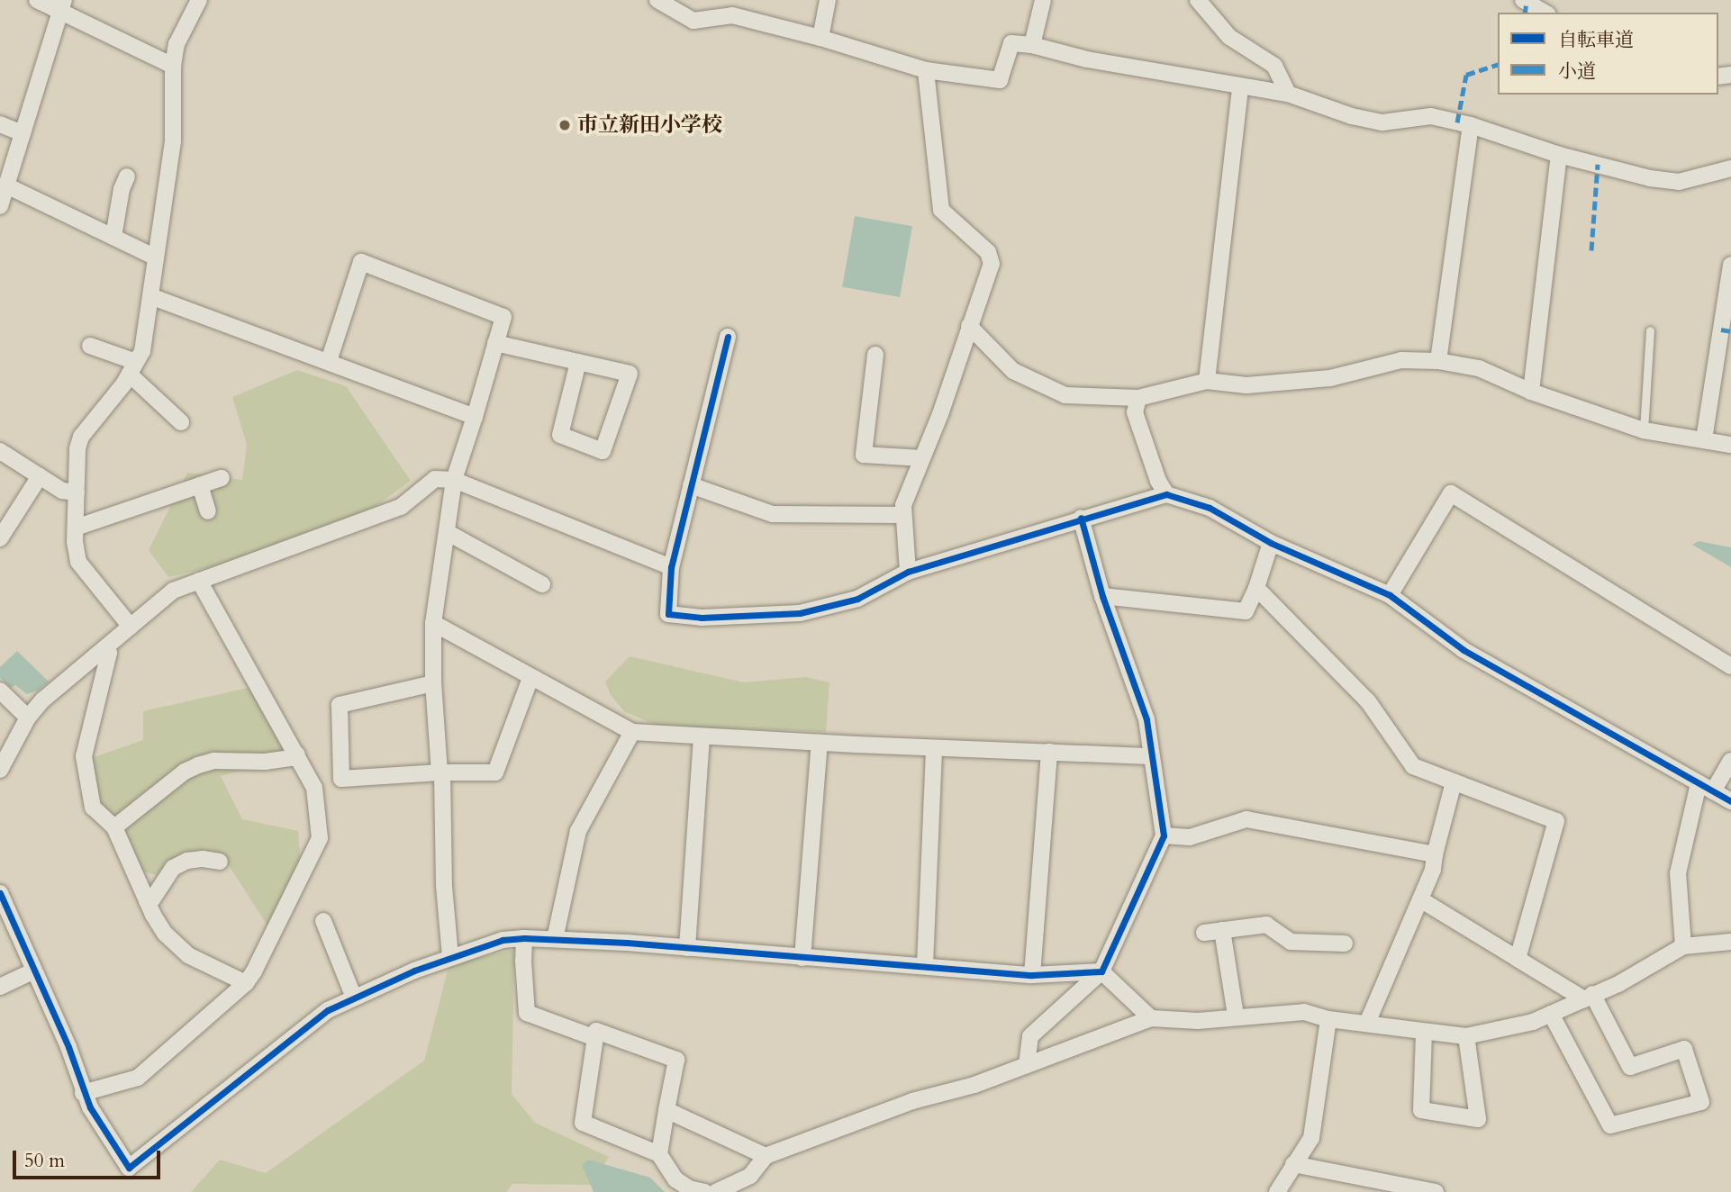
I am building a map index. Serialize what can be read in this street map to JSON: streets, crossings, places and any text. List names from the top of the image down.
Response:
{
  "places": ["市立新田小学校"],
  "legend": ["自転車道", "小道"],
  "scale_bar": "50 m"
}
